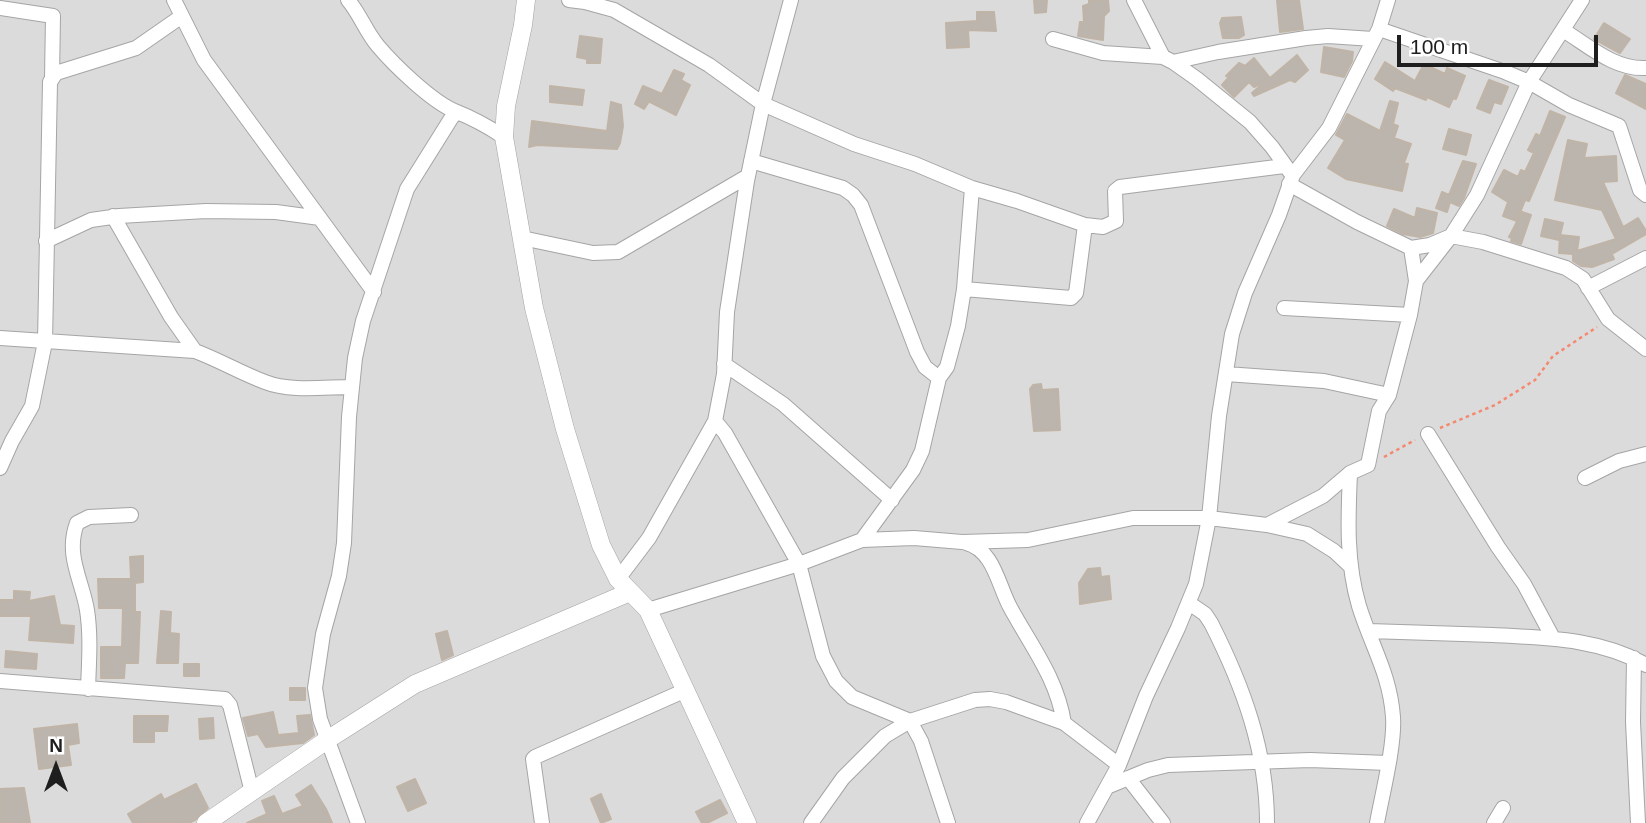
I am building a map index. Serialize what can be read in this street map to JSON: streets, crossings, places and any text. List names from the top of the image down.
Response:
{
  "scale_bar": "100 m",
  "north": "top"
}
